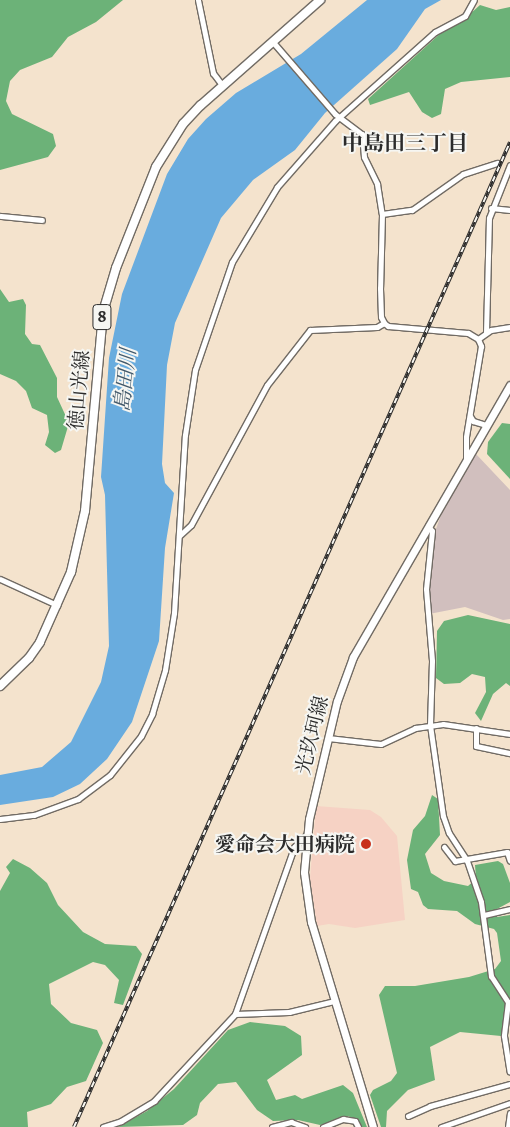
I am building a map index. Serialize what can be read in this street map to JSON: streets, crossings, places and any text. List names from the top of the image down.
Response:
{
  "streets": {
    "main road": ["8", "徳山光線", "光玖珂線"]
  },
  "districts": ["中島田三丁目"],
  "water": ["島田川"],
  "places": ["愛命会大田病院"]
}
